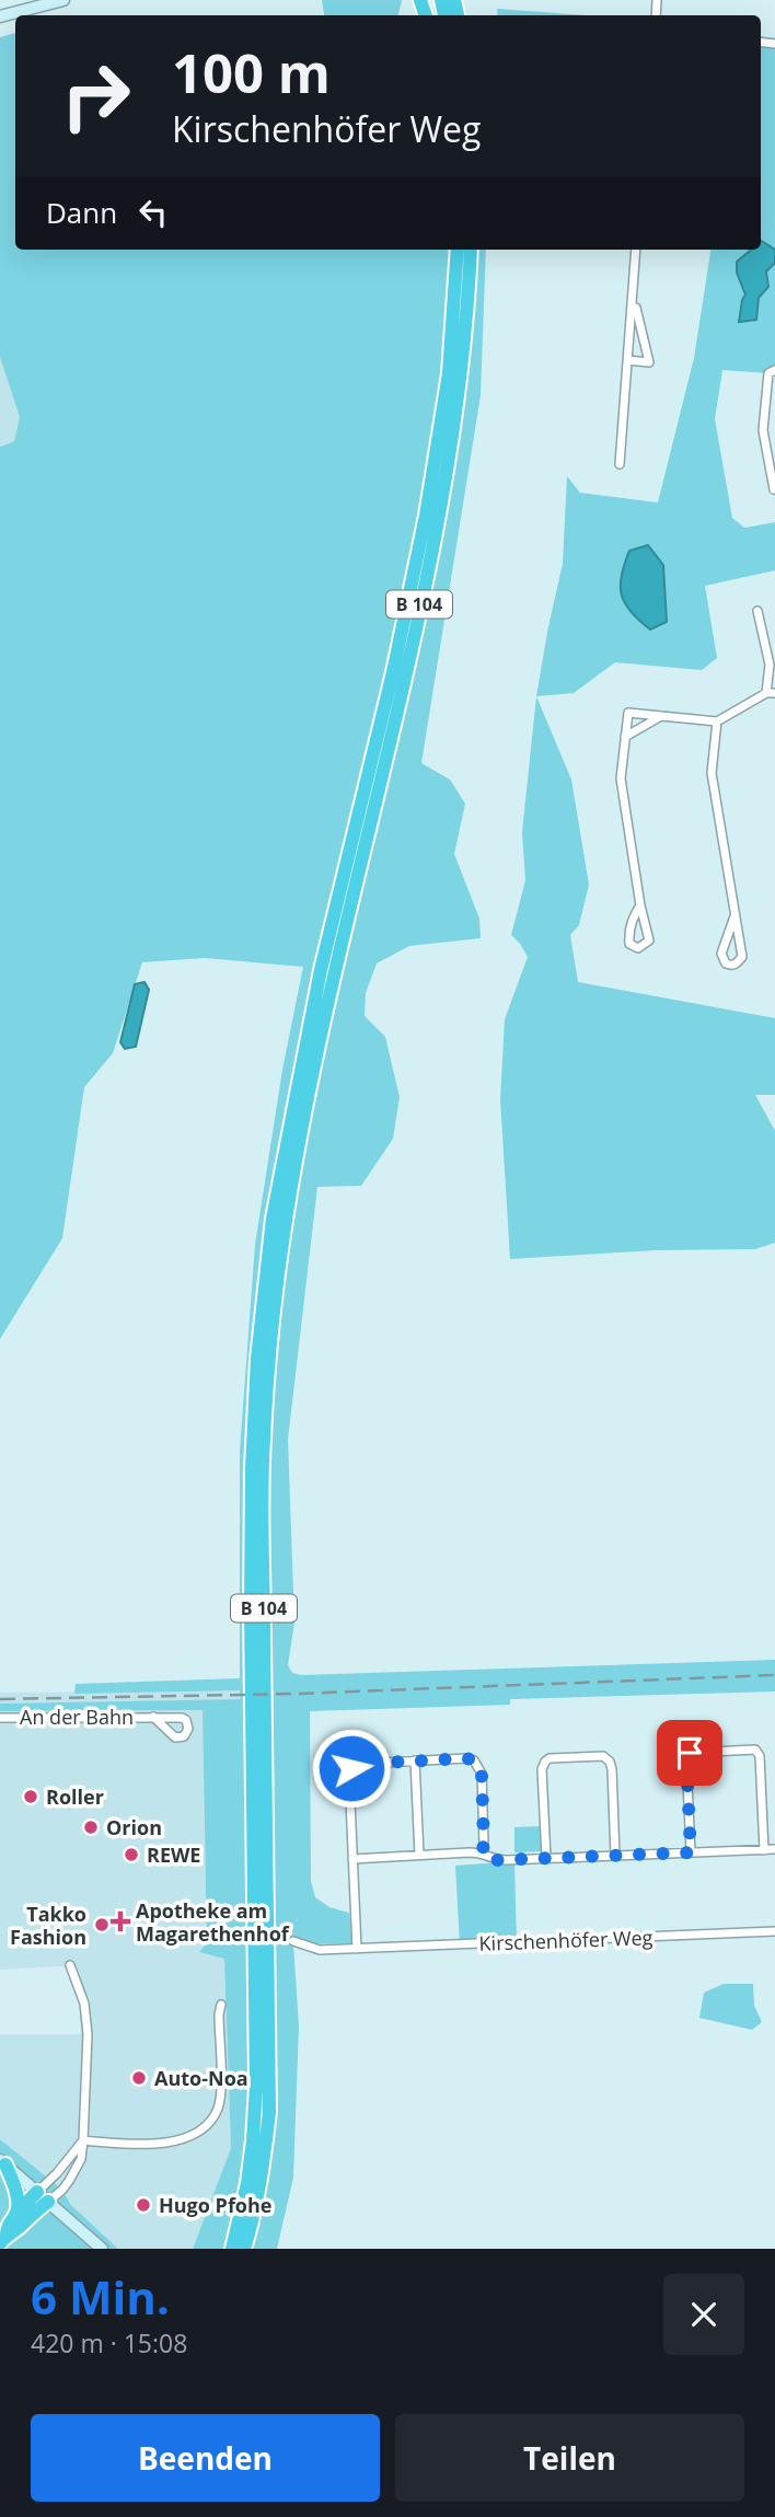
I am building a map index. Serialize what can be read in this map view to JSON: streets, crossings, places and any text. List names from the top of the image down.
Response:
{
  "streets": {
    "highway": ["B 104"],
    "street": ["An der Bahn", "Kirschenhöfer Weg"]
  },
  "places": {
    "other": [
      "Roller",
      "Orion",
      "REWE",
      "Takko Fashion",
      "Auto-Noa",
      "Hugo Pfohe"
    ],
    "health": ["Apotheke am Magarethenhof"]
  },
  "page": {
    "turn": ["100 m", "Kirschenhöfer Weg"],
    "then": "Dann",
    "heading": ["6 Min.", "420 m · 15:08"],
    "buttons": ["Beenden", "Teilen"]
  }
}
